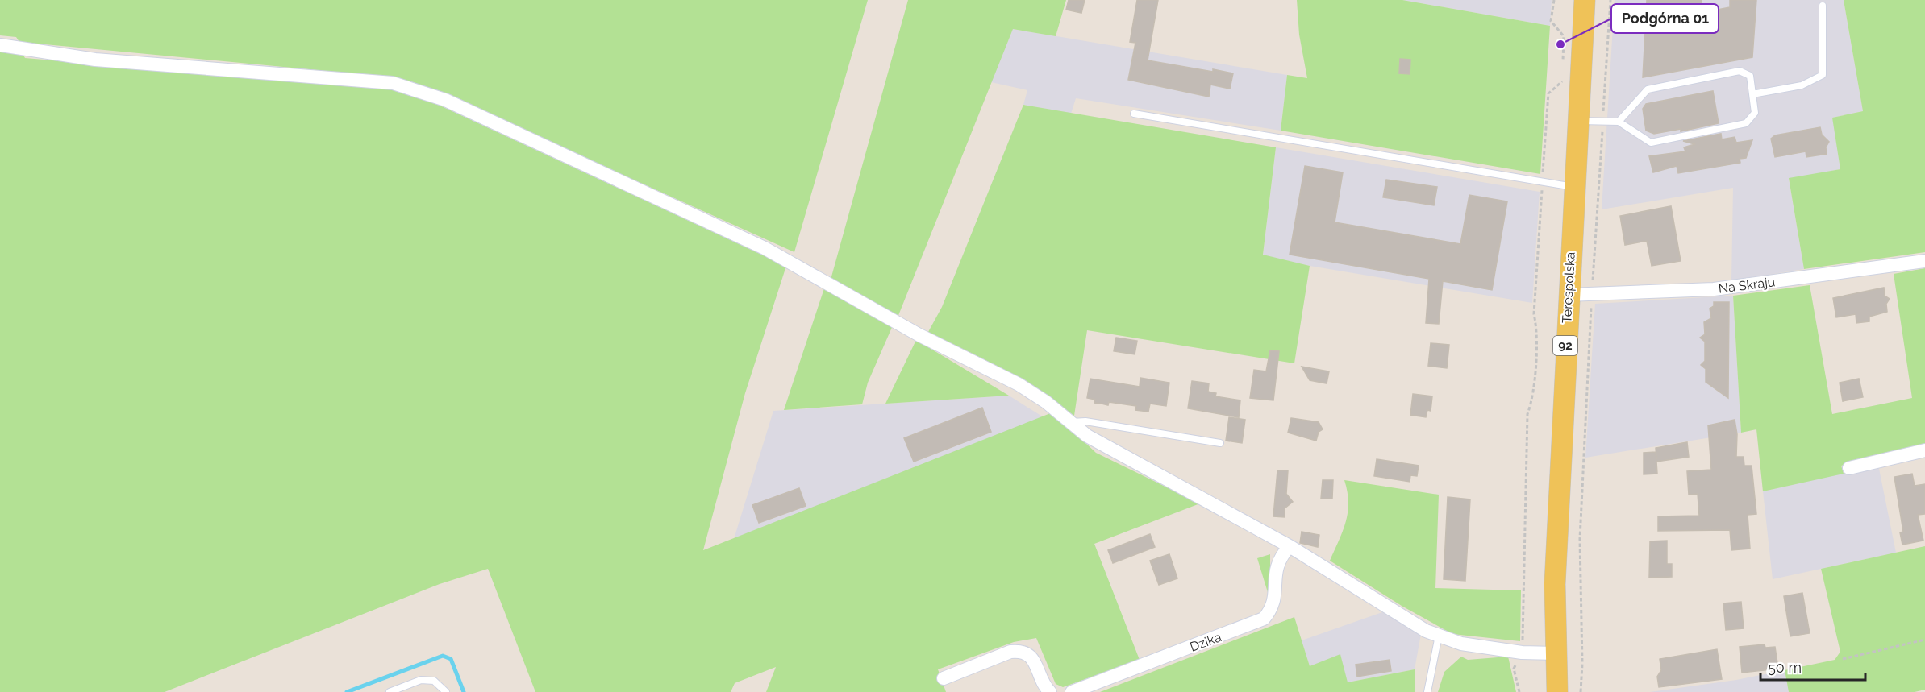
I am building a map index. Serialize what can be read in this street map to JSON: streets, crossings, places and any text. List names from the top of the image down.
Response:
{
  "streets": {
    "main road": ["Terespolska", "92"],
    "street": ["Na Skraju", "Dzika"]
  },
  "crossings": [
    ["Na Skraju", "Terespolska"]
  ],
  "places": ["Podgórna 01"],
  "scale_bar": "50 m"
}
